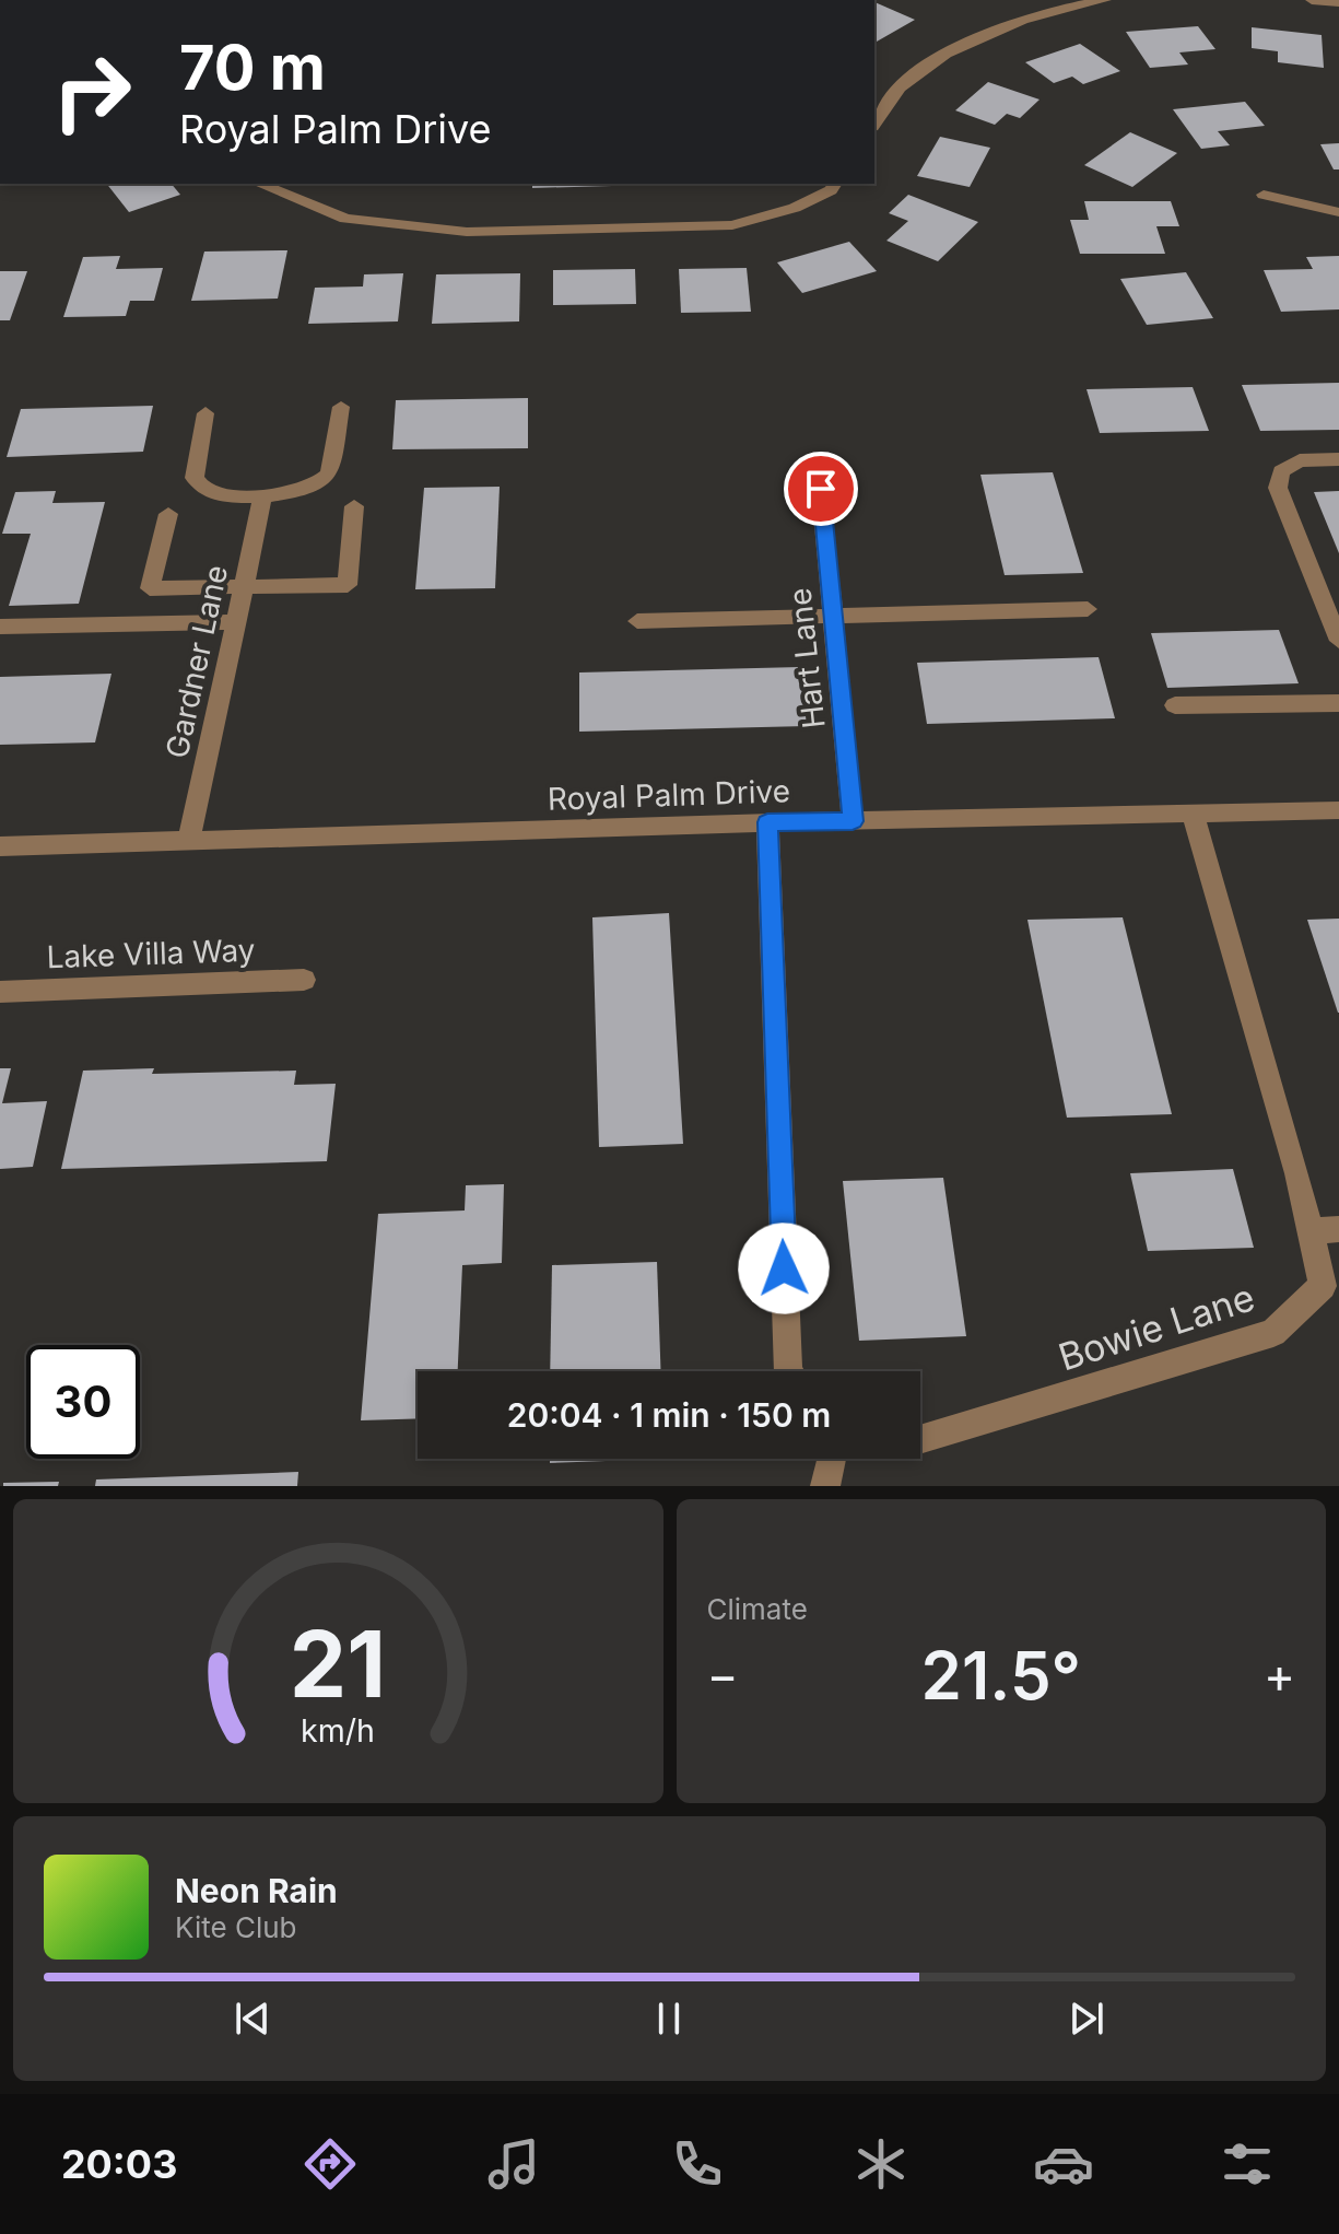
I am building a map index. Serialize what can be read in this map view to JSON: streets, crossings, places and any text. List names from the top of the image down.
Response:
{
  "streets": {
    "street": [
      "Hart Lane",
      "Gardner Lane",
      "Royal Palm Drive",
      "Lake Villa Way",
      "Bowie Lane"
    ]
  },
  "crossings": [
    ["Hart Lane", "Royal Palm Drive"],
    ["Gardner Lane", "Royal Palm Drive"],
    ["Royal Palm Drive", "Bowie Lane"]
  ],
  "page": {
    "turn": ["70 m", "Royal Palm Drive"],
    "limit": "30",
    "trip": "20:04 · 1 min · 150 m",
    "tile": "Climate",
    "heat": ["−", "21.5°", "+"],
    "song": ["Neon Rain", "Kite Club"],
    "tabs": "20:03",
    "gauge": ["21", "km/h"]
  }
}
